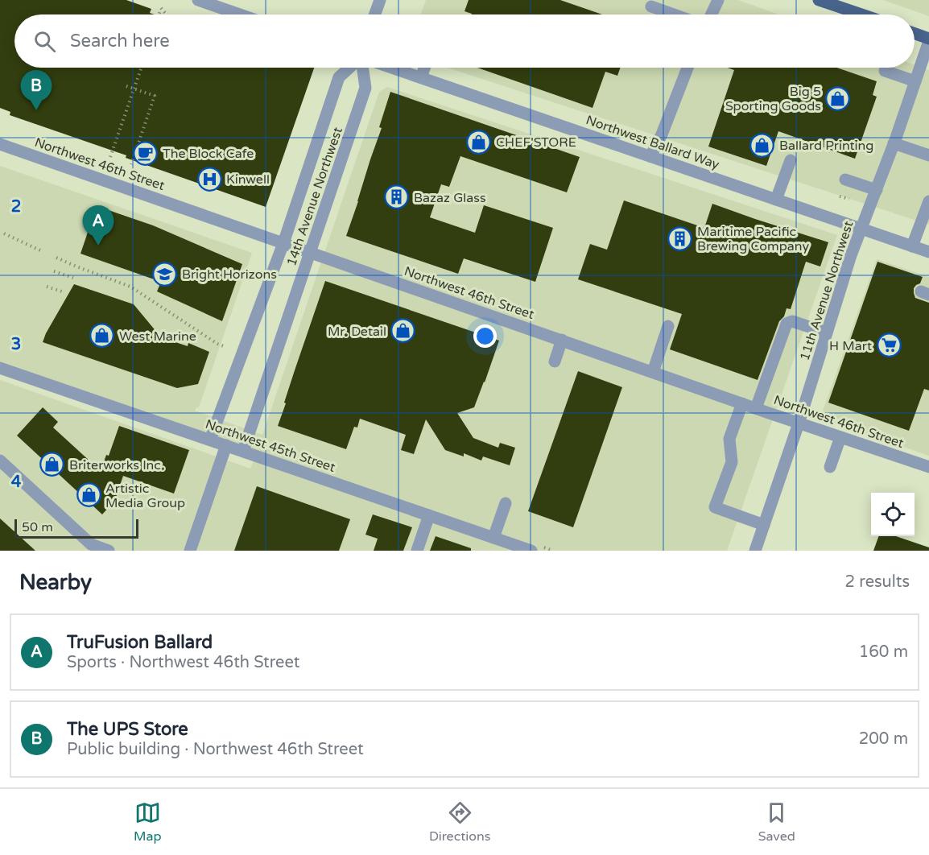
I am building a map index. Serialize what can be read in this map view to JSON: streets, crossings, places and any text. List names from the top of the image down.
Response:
{
  "streets": {
    "street": [
      "Northwest Ballard Way",
      "Northwest 46th Street",
      "14th Avenue Northwest",
      "11th Avenue Northwest",
      "Northwest 45th Street"
    ]
  },
  "crossings": [
    ["Northwest Ballard Way", "11th Avenue Northwest"],
    ["Northwest 46th Street", "14th Avenue Northwest"],
    ["Northwest 46th Street", "11th Avenue Northwest"],
    ["14th Avenue Northwest", "Northwest 45th Street"]
  ],
  "places": {
    "shop": [
      "Big 5 Sporting Goods",
      "CHEF'STORE",
      "Ballard Printing",
      "Mr. Detail",
      "West Marine",
      "Briterworks Inc.",
      "Artistic Media Group"
    ],
    "cafe": ["The Block Cafe"],
    "hospital": ["Kinwell"],
    "building": ["Bazaz Glass", "Maritime Pacific Brewing Company"],
    "school or university": ["Bright Horizons"],
    "supermarket": ["H Mart"]
  },
  "scale_bar": "50 m",
  "page": {
    "search": "Search here",
    "pins": ["B", "A"],
    "scale": "50 m",
    "heading": ["Nearby", "2 results"],
    "list": [
      {
        "mark": "A",
        "name": "TruFusion Ballard",
        "note": "Sports · Northwest 46th Street",
        "value": "160 m"
      },
      {
        "mark": "B",
        "name": "The UPS Store",
        "note": "Public building · Northwest 46th Street",
        "value": "200 m"
      }
    ],
    "nav": ["Map", "Directions", "Saved"]
  },
  "grid": {
    "rows": ["2", "3", "4"]
  }
}
